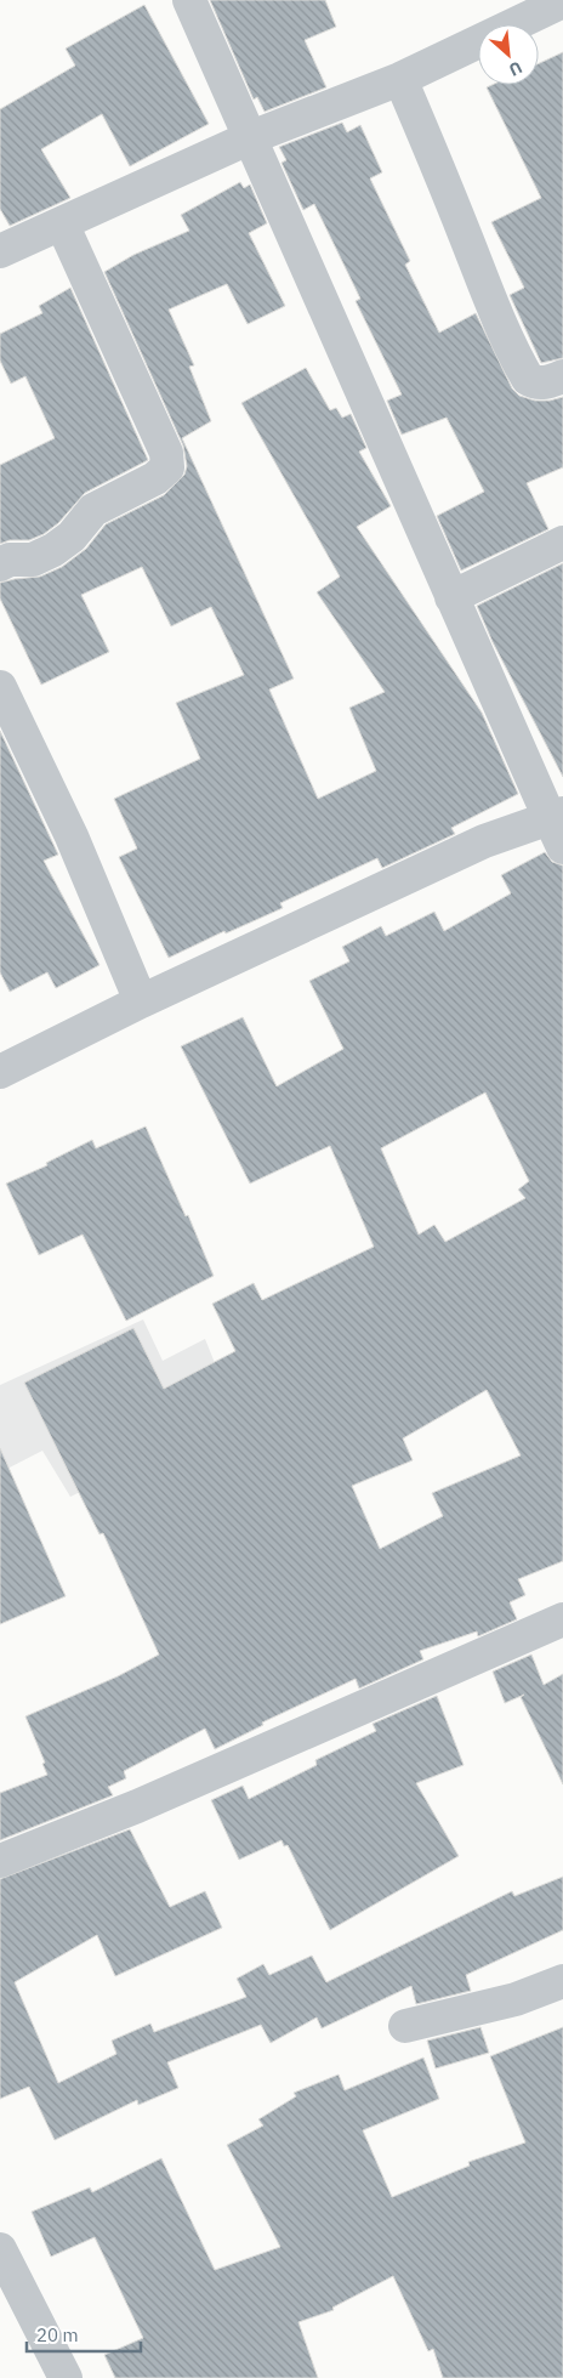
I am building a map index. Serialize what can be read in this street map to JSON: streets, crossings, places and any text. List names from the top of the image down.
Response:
{
  "scale_bar": "20 m",
  "north": "bottom right"
}
